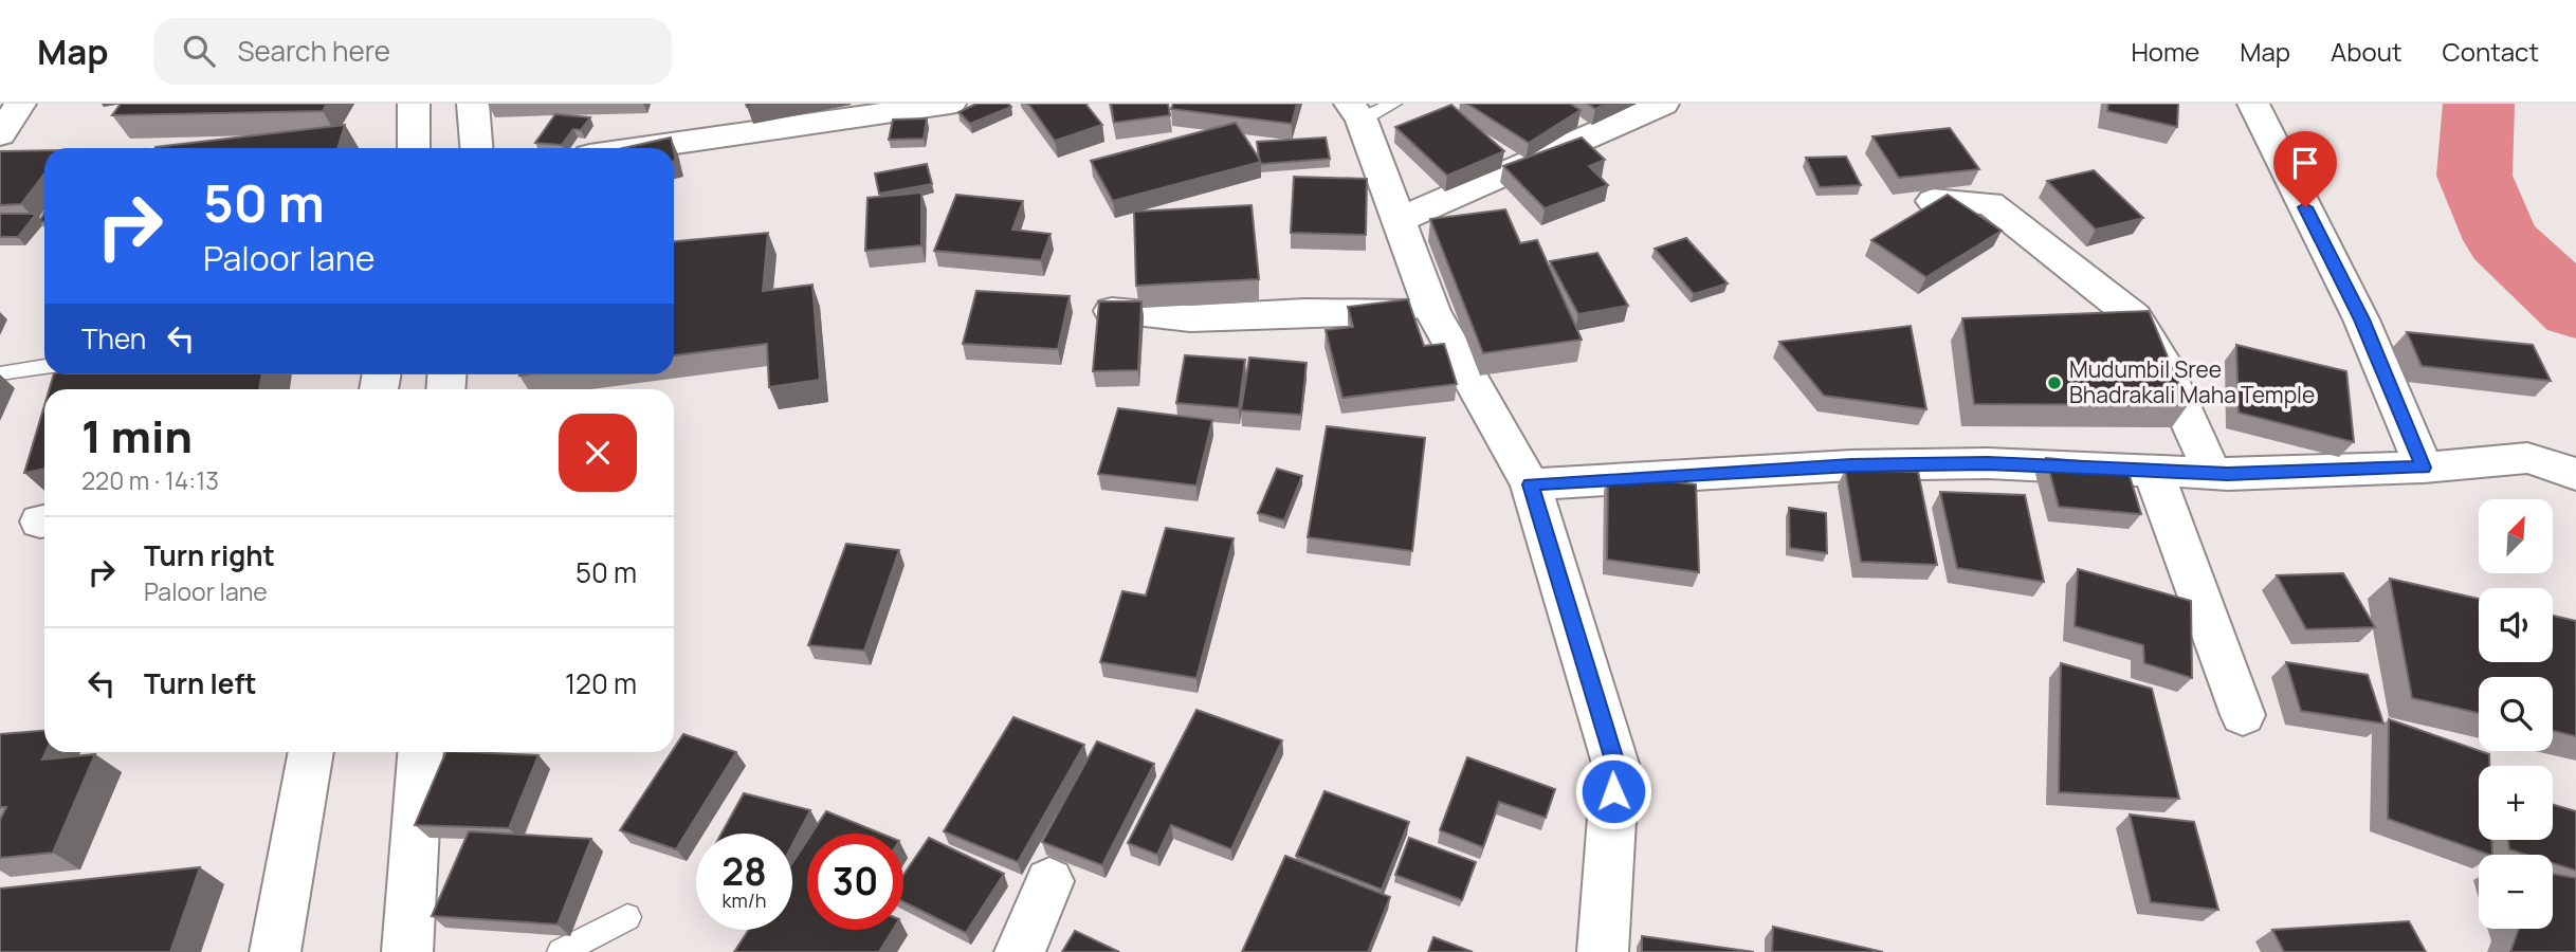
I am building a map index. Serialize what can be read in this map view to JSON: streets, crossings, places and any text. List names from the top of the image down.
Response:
{
  "places": ["Mudumbil Sree Bhadrakali Maha Temple"],
  "north": "top right",
  "page": {
    "header": "Map",
    "search": "Search here",
    "nav": [
      "Home",
      "Map",
      "About",
      "Contact"
    ],
    "turn": ["50 m", "Paloor lane"],
    "then": "Then",
    "heading": ["1 min", "220 m · 14:13"],
    "map_buttons": ["+", "−"],
    "list": [
      {
        "name": "Turn right",
        "note": "Paloor lane",
        "value": "50 m"
      },
      {
        "name": "Turn left",
        "value": "120 m"
      }
    ],
    "speed": "28 km/h",
    "limit": "30"
  }
}
